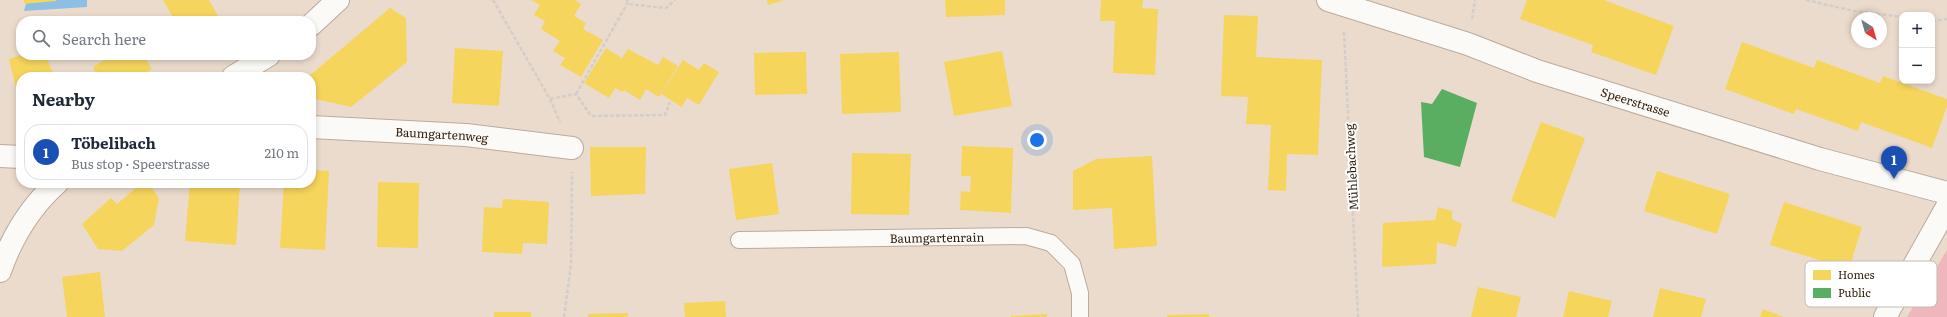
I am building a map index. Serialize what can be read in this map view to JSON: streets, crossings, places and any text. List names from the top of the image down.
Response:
{
  "streets": {
    "street": ["Speerstrasse", "Baumgartenweg"],
    "lane": ["Baumgartenrain"],
    "path": ["Mühlebachweg"]
  },
  "legend": ["Homes", "Public"],
  "north": "bottom right",
  "page": {
    "map_buttons": ["+", "−"],
    "search": "Search here",
    "heading": "Nearby",
    "list": [
      {
        "mark": "1",
        "name": "Töbelibach",
        "note": "Bus stop · Speerstrasse",
        "value": "210 m"
      }
    ],
    "pins": "1"
  }
}
